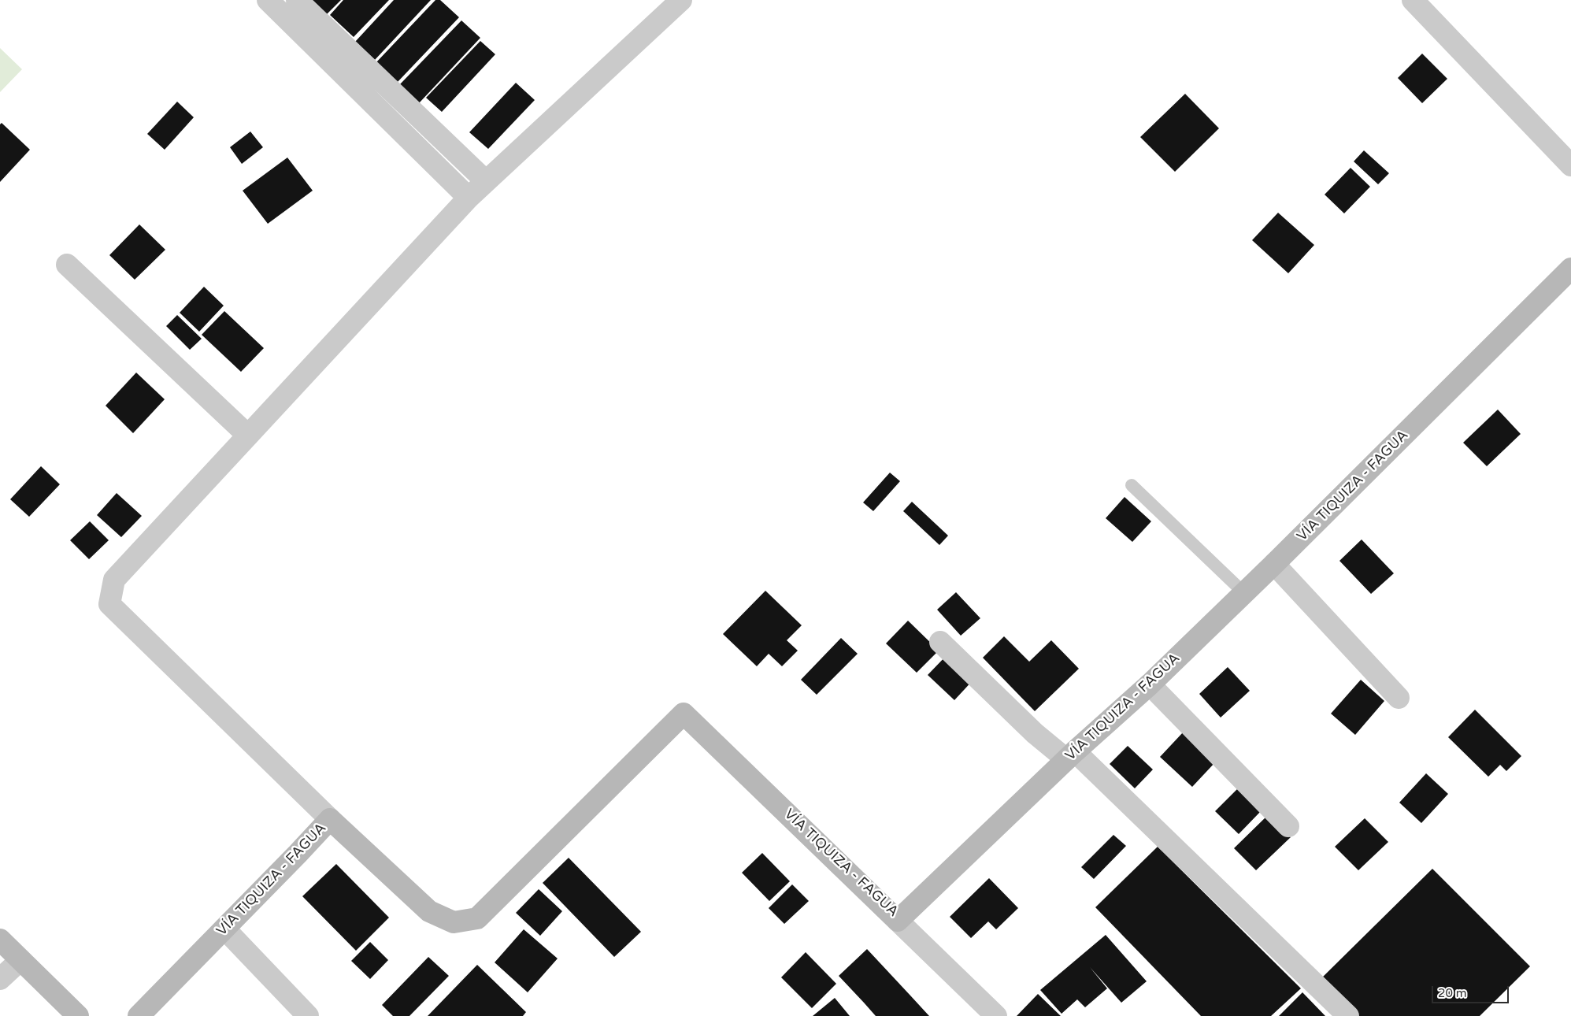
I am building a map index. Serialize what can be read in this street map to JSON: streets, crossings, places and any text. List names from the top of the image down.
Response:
{
  "streets": {
    "street": ["VÍA TIQUIZA - FAGUA"]
  },
  "scale_bar": "20 m"
}
